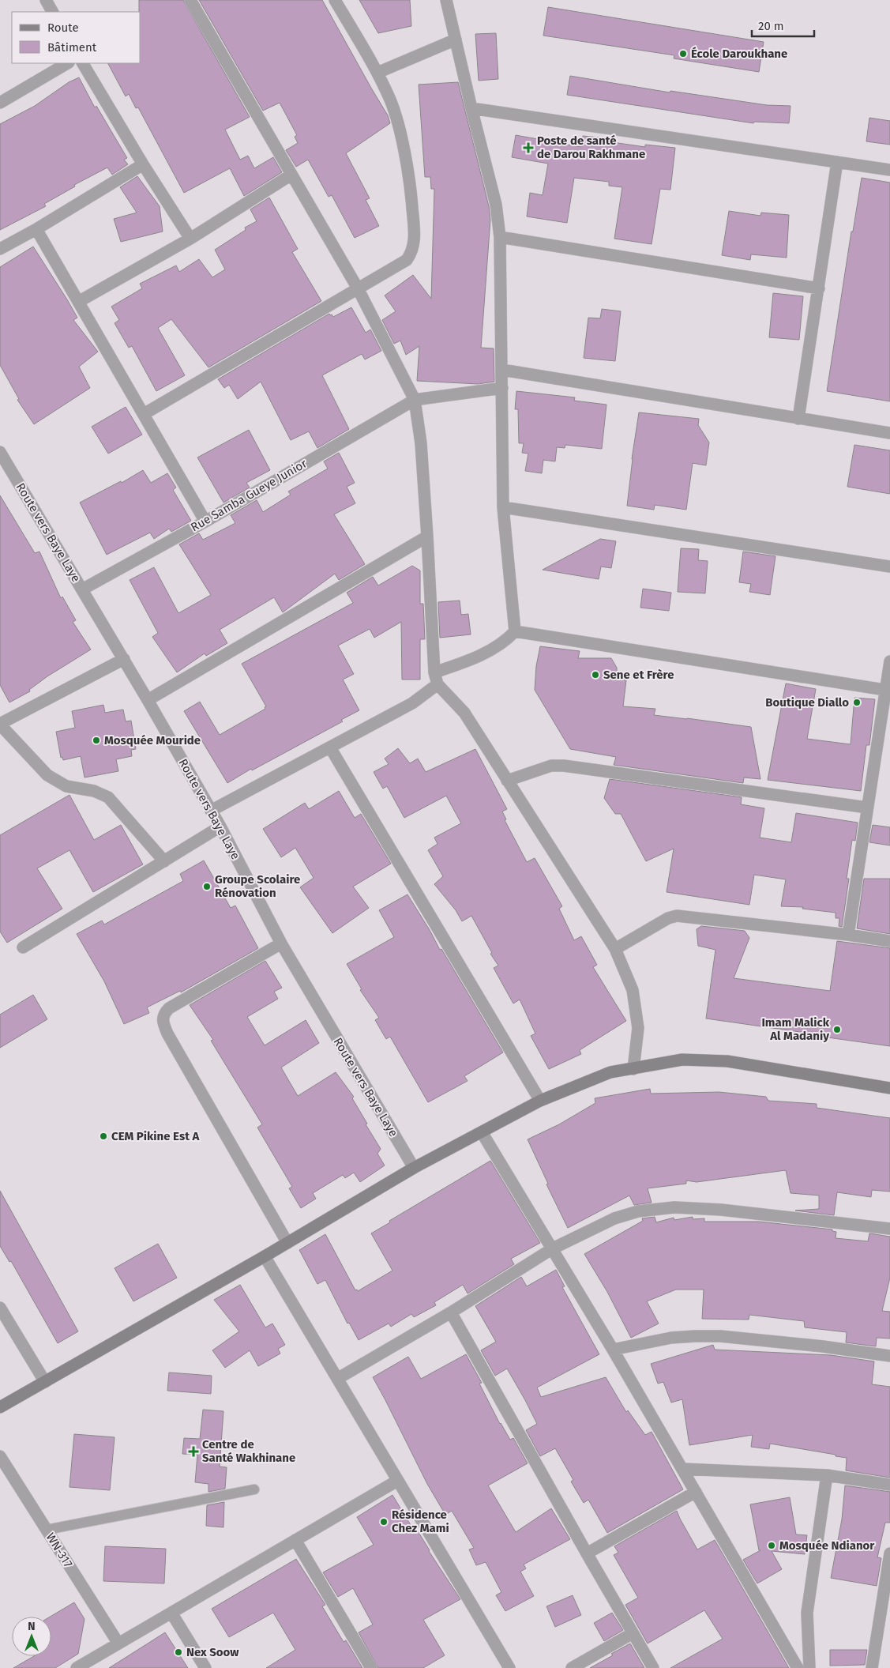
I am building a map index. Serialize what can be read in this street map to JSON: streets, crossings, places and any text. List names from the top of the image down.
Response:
{
  "streets": {
    "street": ["Rue Samba Gueye Junior", "Route vers Baye Laye", "WN-317"]
  },
  "crossings": [
    ["Rue Samba Gueye Junior", "Route vers Baye Laye"]
  ],
  "places": {
    "other": [
      "École Daroukhane",
      "Sene et Frère",
      "Boutique Diallo",
      "Mosquée Mouride",
      "Groupe Scolaire Rénovation",
      "Imam Malick Al Madaniy",
      "CEM Pikine Est A",
      "Résidence Chez Mami",
      "Mosquée Ndianor",
      "Nex Soow"
    ],
    "health": ["Poste de santé de Darou Rakhmane", "Centre de Santé Wakhinane"]
  },
  "legend": ["Route", "Bâtiment"],
  "scale_bar": "20 m",
  "north": "top"
}
